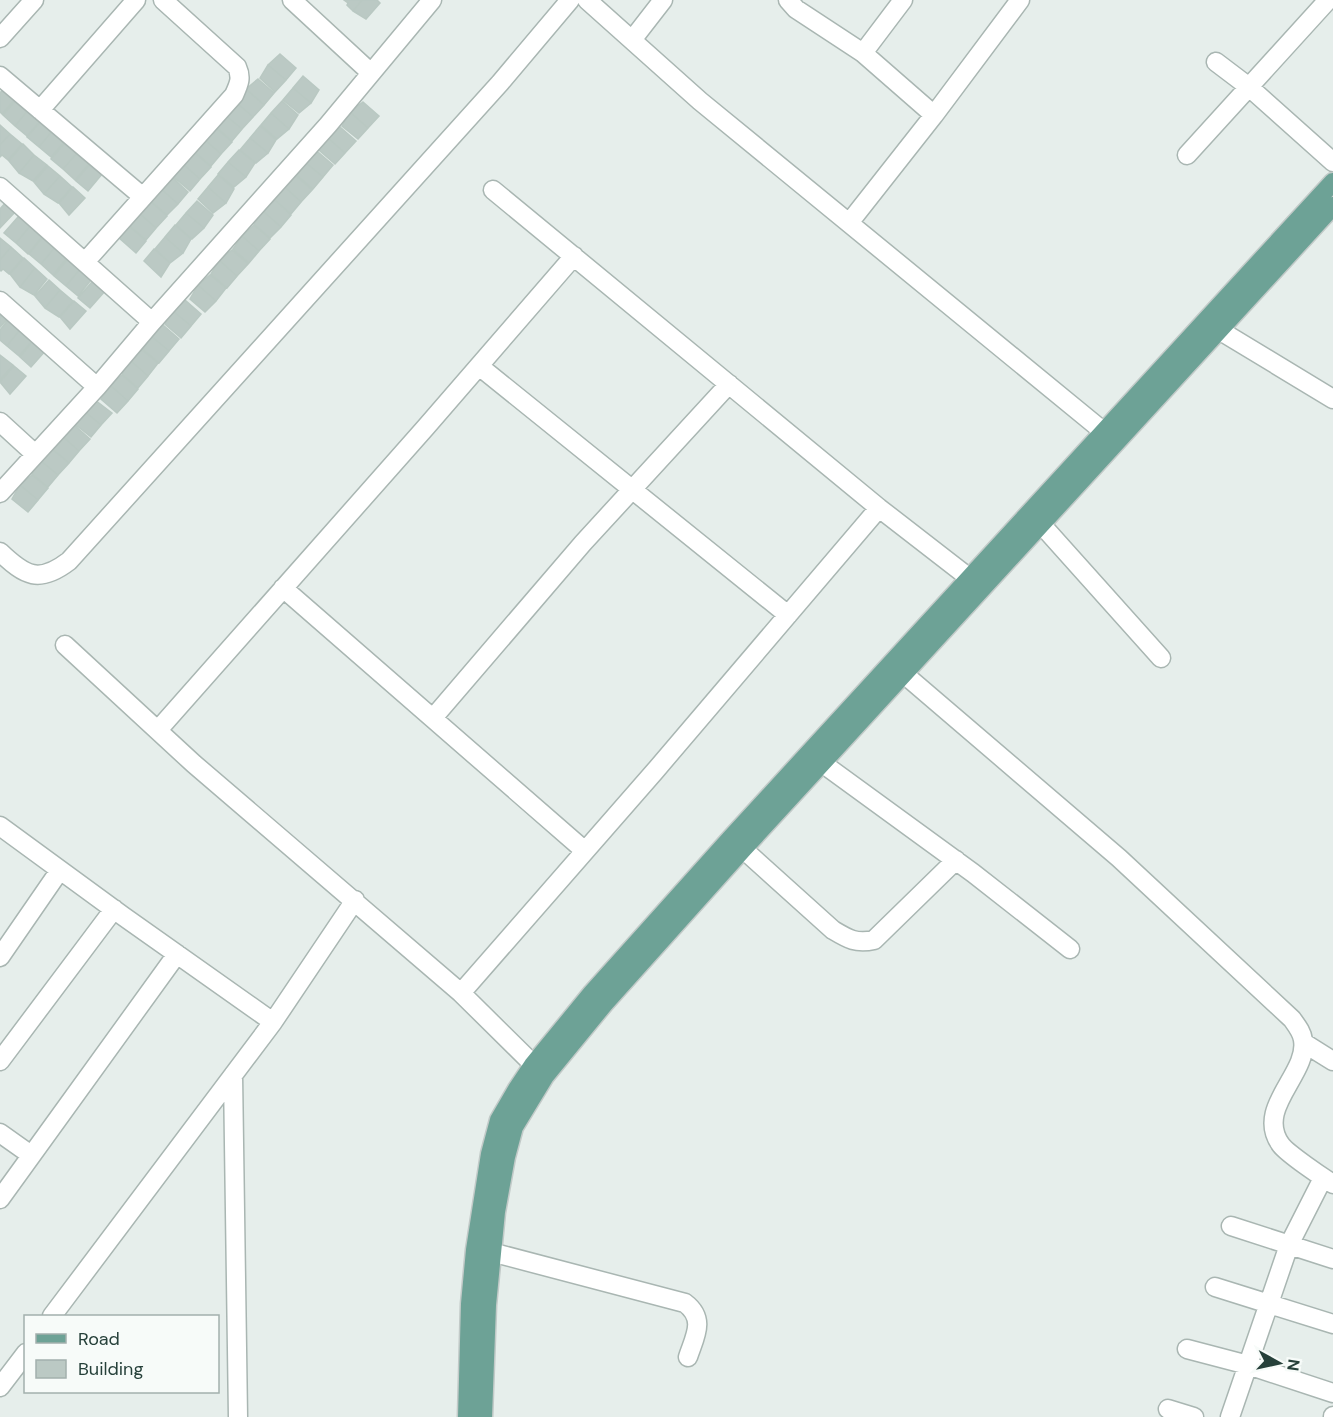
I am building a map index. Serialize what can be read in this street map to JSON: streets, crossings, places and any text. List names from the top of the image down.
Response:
{
  "legend": ["Road", "Building"],
  "north": "right"
}
